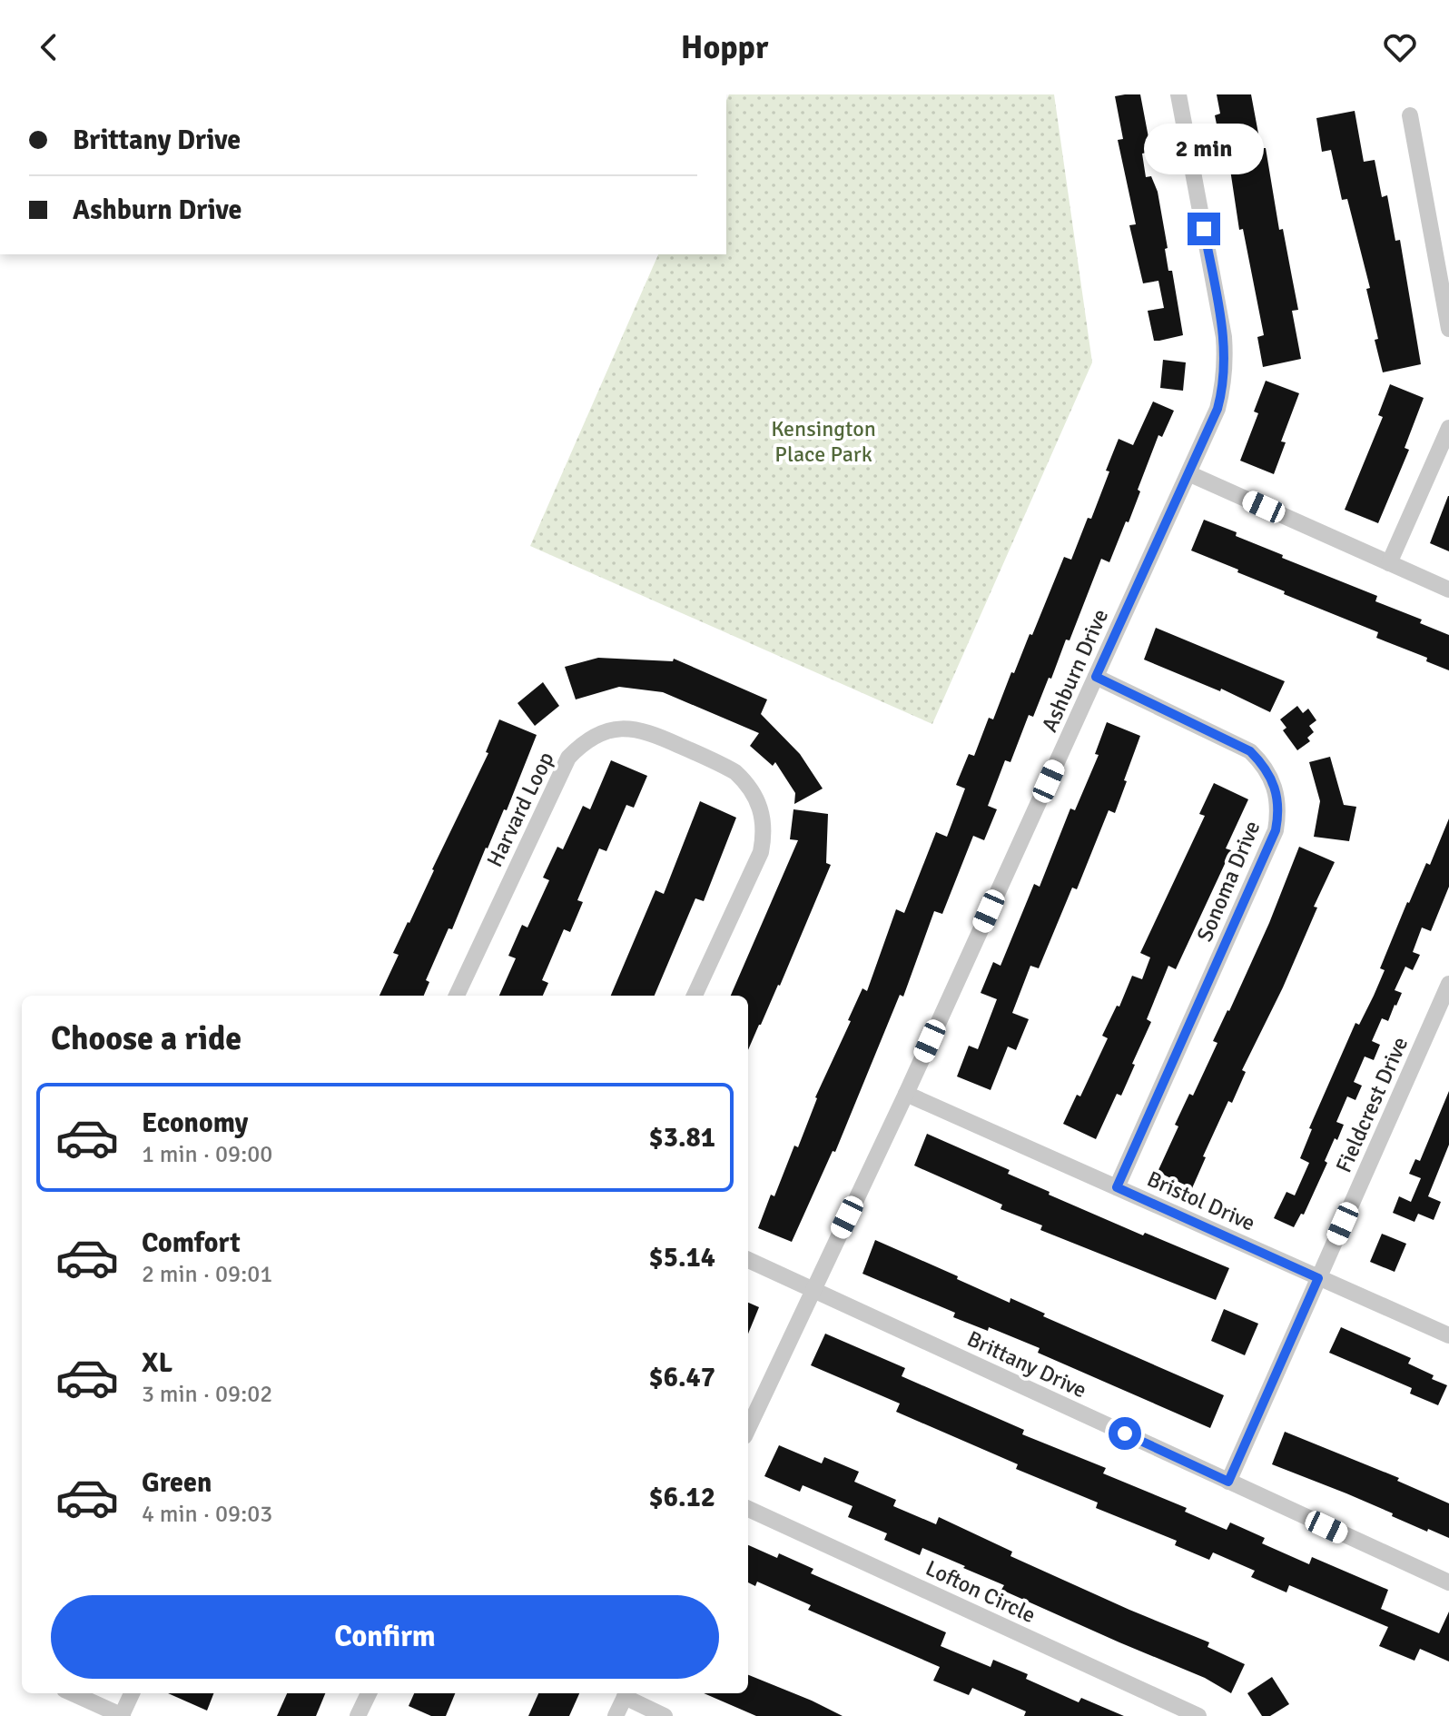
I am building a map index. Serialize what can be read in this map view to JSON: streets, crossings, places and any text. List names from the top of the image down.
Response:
{
  "streets": {
    "street": [
      "Ashburn Drive",
      "Harvard Loop",
      "Sonoma Drive",
      "Fieldcrest Drive",
      "Bristol Drive",
      "Brittany Drive",
      "Lofton Circle"
    ]
  },
  "crossings": [
    ["Ashburn Drive", "Sonoma Drive"],
    ["Ashburn Drive", "Bristol Drive"],
    ["Ashburn Drive", "Brittany Drive"],
    ["Sonoma Drive", "Bristol Drive"],
    ["Fieldcrest Drive", "Bristol Drive"],
    ["Fieldcrest Drive", "Brittany Drive"]
  ],
  "parks": ["Kensington Place Park"],
  "page": {
    "header": "Hoppr",
    "banner": ["Brittany Drive", "Ashburn Drive"],
    "bubble": "2 min",
    "heading": "Choose a ride",
    "list": [
      {
        "name": "Economy",
        "note": "1 min · 09:00",
        "value": "$3.81"
      },
      {
        "name": "Comfort",
        "note": "2 min · 09:01",
        "value": "$5.14"
      },
      {
        "name": "XL",
        "note": "3 min · 09:02",
        "value": "$6.47"
      },
      {
        "name": "Green",
        "note": "4 min · 09:03",
        "value": "$6.12"
      }
    ],
    "buttons": "Confirm"
  }
}
